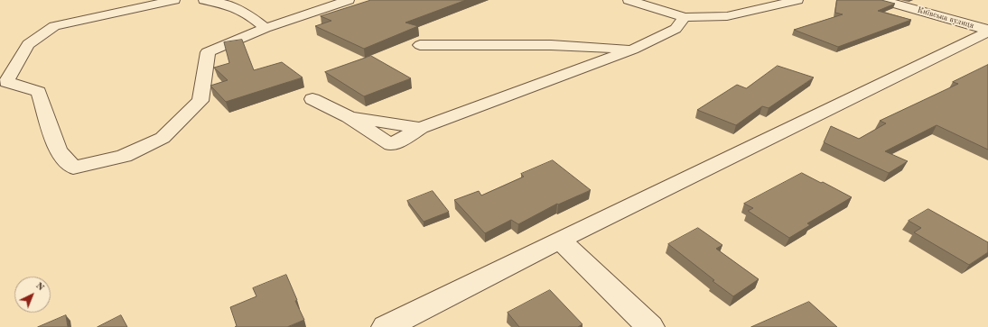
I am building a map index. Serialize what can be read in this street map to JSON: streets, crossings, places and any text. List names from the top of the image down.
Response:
{
  "streets": {
    "street": ["Київська вулиця"]
  },
  "north": "top right"
}
